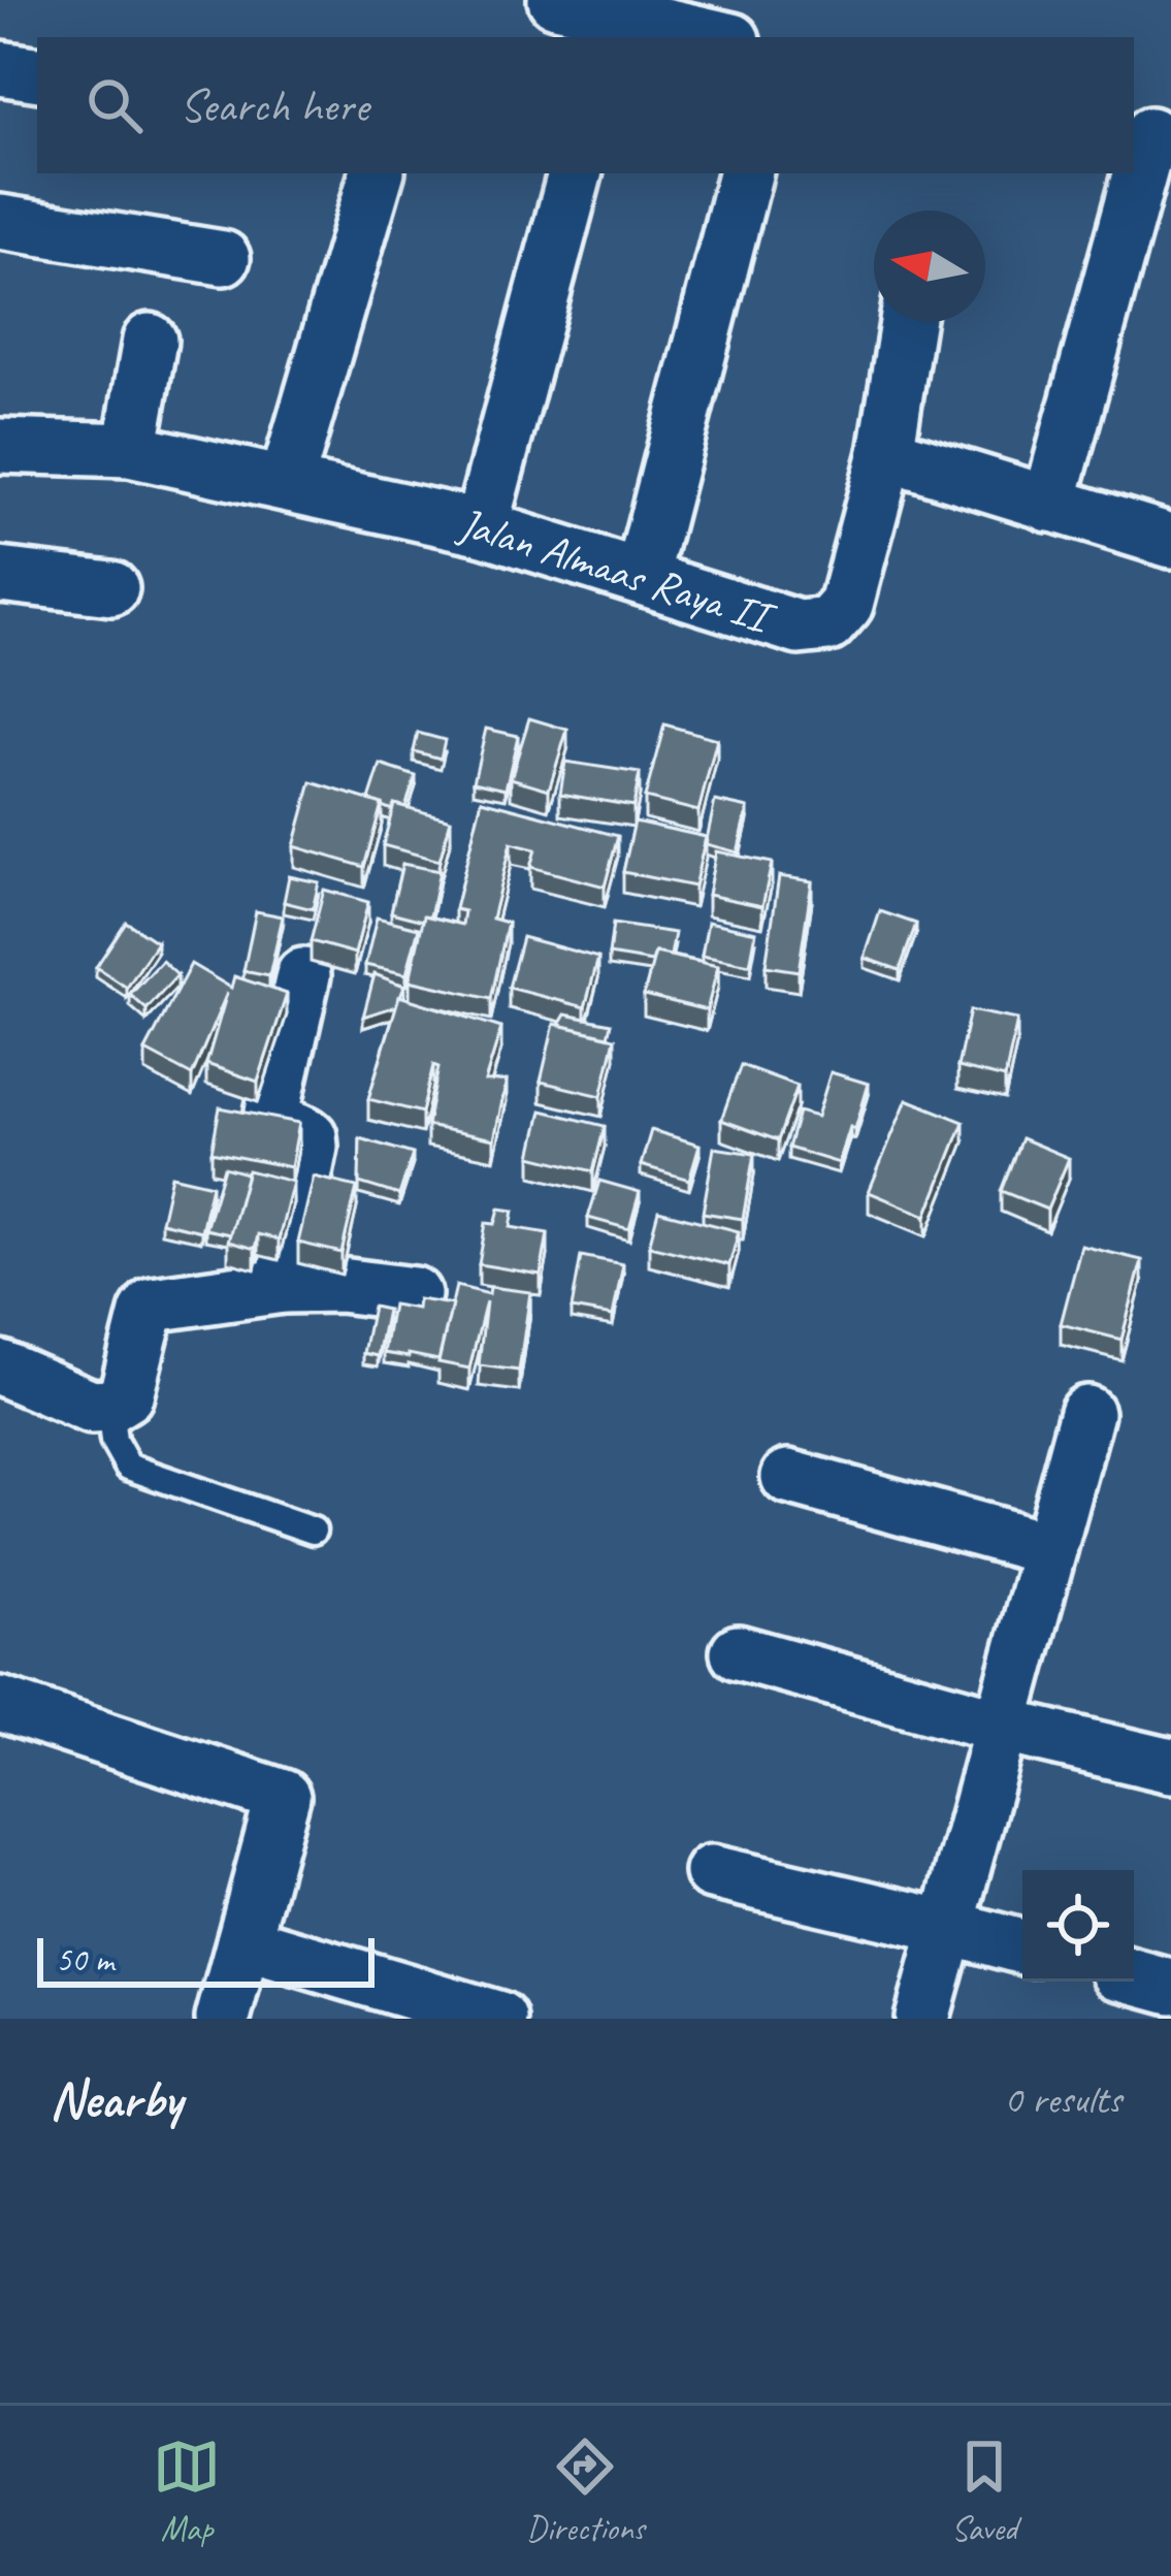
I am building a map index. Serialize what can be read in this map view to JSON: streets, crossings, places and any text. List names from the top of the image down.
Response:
{
  "streets": {
    "street": ["Jalan Almaas Raya II"]
  },
  "scale_bar": "50 m",
  "north": "left",
  "page": {
    "search": "Search here",
    "scale": "50 m",
    "heading": ["Nearby", "0 results"],
    "nav": ["Map", "Directions", "Saved"]
  }
}
